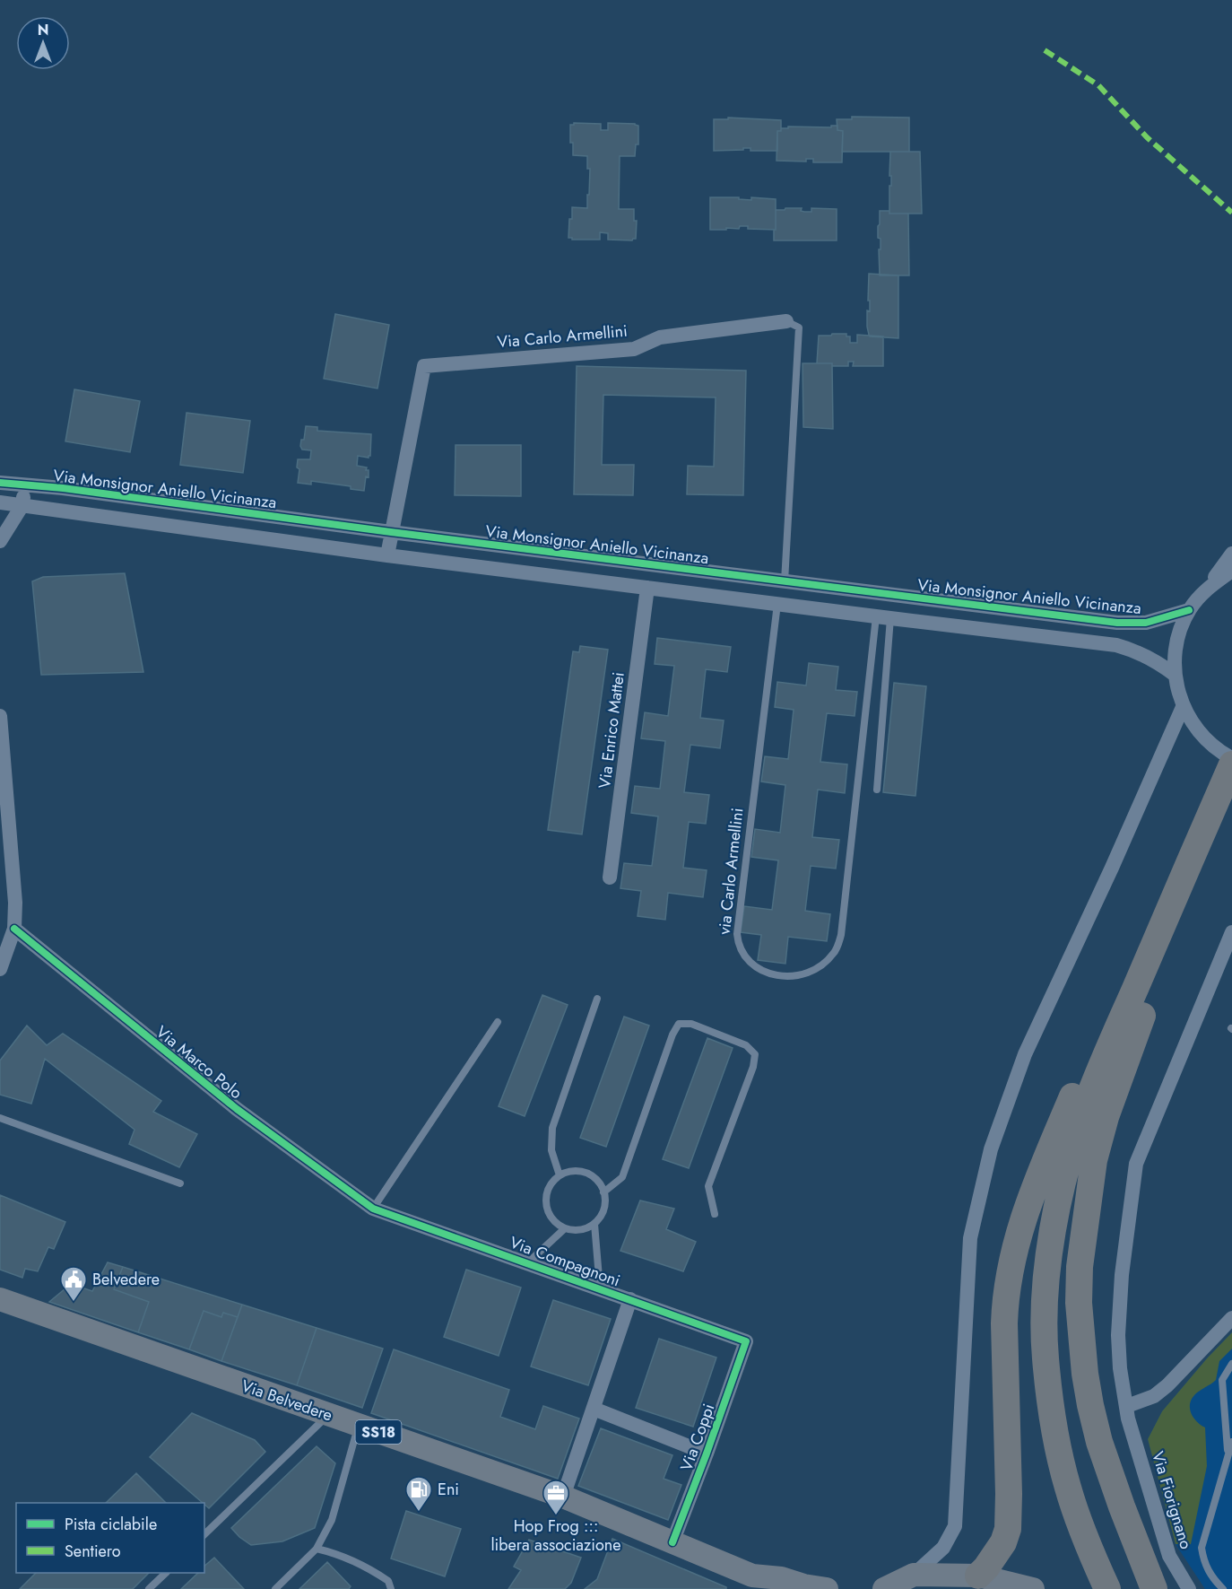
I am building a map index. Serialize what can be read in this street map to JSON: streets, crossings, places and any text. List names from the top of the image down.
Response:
{
  "streets": {
    "main road": ["Via Belvedere", "SS18"],
    "street": [
      "Via Carlo Armellini",
      "Via Monsignor Aniello Vicinanza",
      "Via Enrico Mattei",
      "Via Marco Polo",
      "Via Compagnoni",
      "Via Coppi",
      "Via Fiorignano"
    ],
    "lane": ["via Carlo Armellini"]
  },
  "crossings": [
    ["Via Carlo Armellini", "Via Monsignor Aniello Vicinanza"],
    ["Via Monsignor Aniello Vicinanza", "Via Enrico Mattei"],
    ["Via Monsignor Aniello Vicinanza", "via Carlo Armellini"],
    ["Via Marco Polo", "Via Compagnoni"],
    ["Via Compagnoni", "Via Coppi"],
    ["Via Belvedere", "SS18"],
    ["Via Belvedere", "Via Coppi"]
  ],
  "places": {
    "public building": ["Belvedere"],
    "fuel station": ["Eni"],
    "office": ["Hop Frog ::: libera associazione"]
  },
  "legend": ["Pista ciclabile", "Sentiero"],
  "north": "top"
}
